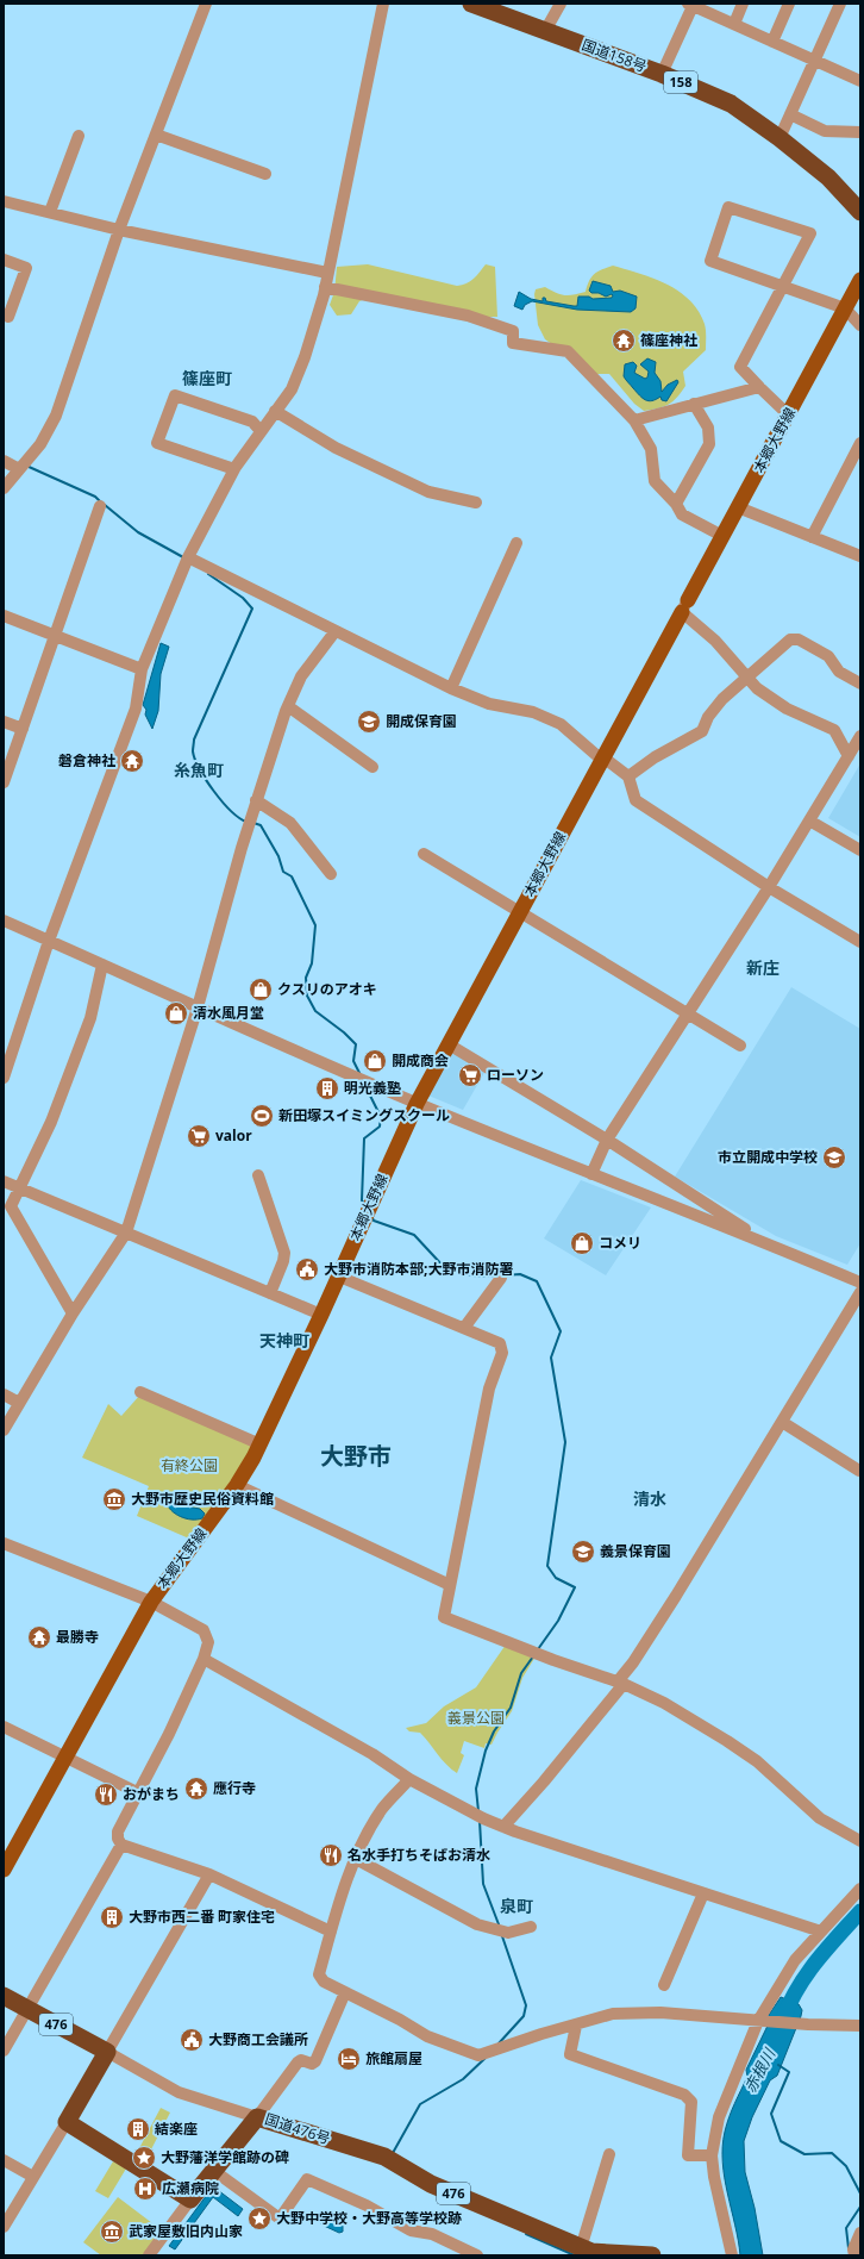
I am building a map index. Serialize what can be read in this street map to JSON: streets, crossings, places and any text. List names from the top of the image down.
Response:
{
  "streets": {
    "highway": [
      "国道158号",
      "158",
      "476",
      "国道476号"
    ],
    "main road": ["本郷大野線"]
  },
  "districts": [
    "篠座町",
    "糸魚町",
    "新庄",
    "天神町",
    "大野市",
    "清水",
    "泉町"
  ],
  "water": ["赤根川"],
  "parks": ["有終公園", "義景公園"],
  "places": {
    "temple": [
      "篠座神社",
      "磐倉神社",
      "最勝寺",
      "應行寺"
    ],
    "school or university": ["開成保育園", "市立開成中学校", "義景保育園"],
    "shop": [
      "クスリのアオキ",
      "清水風月堂",
      "開成商会",
      "コメリ"
    ],
    "supermarket": ["ローソン", "valor"],
    "building": ["明光義塾", "大野市西二番 町家住宅", "結楽座"],
    "sports": ["新田塚スイミングスクール"],
    "public building": ["大野市消防本部;大野市消防署", "大野商工会議所"],
    "museum": ["大野市歴史民俗資料館", "武家屋敷旧内山家"],
    "restaurant": ["おがまち", "名水手打ちそばお清水"],
    "hotel": ["旅館扇屋"],
    "place": ["大野藩洋学館跡の碑", "大野中学校・大野高等学校跡"],
    "hospital": ["広瀬病院"]
  }
}
